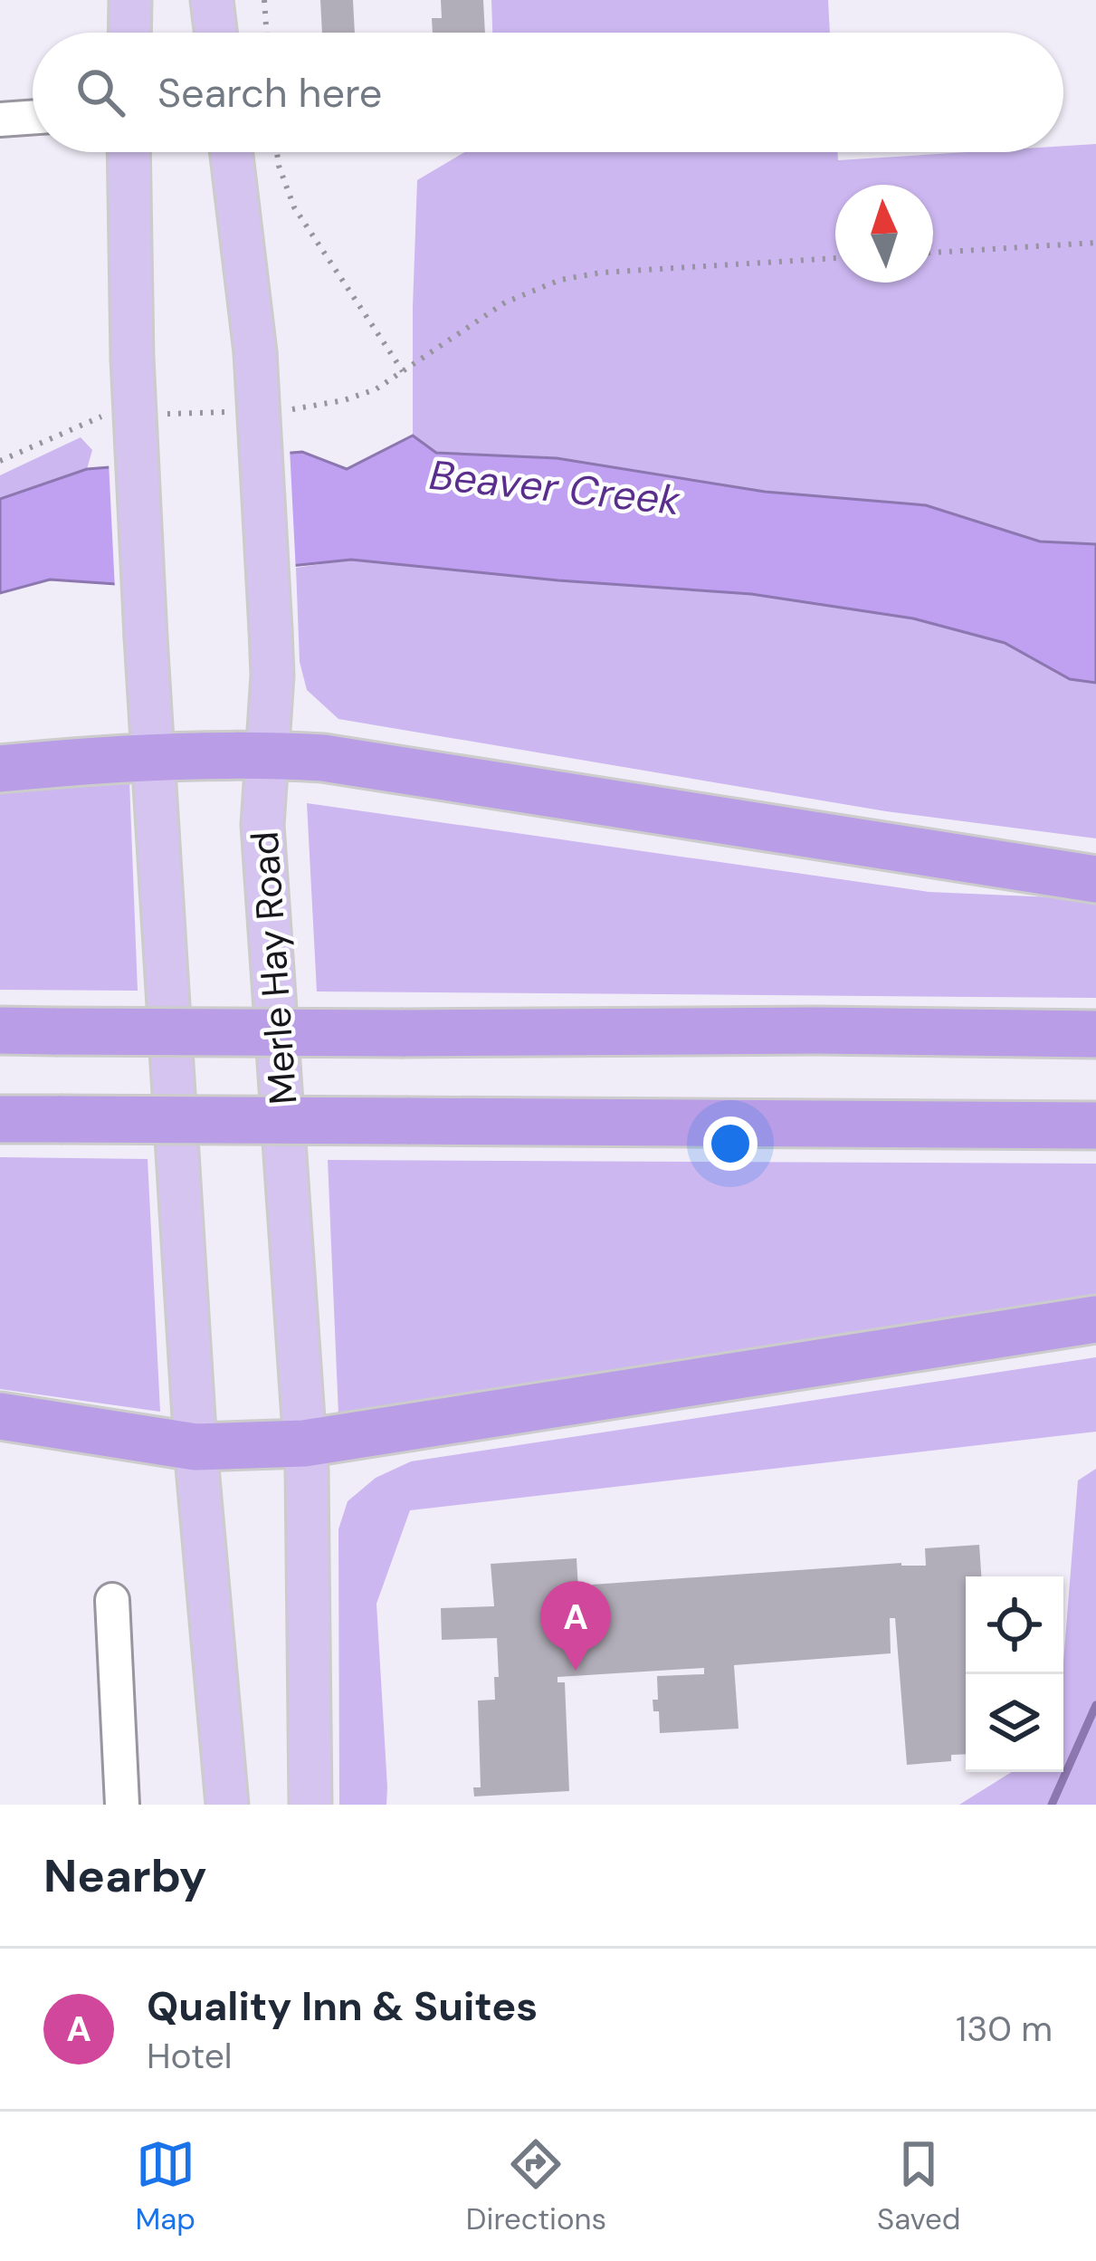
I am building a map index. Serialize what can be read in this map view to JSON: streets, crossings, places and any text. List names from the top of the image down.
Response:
{
  "streets": {
    "main road": ["Merle Hay Road"]
  },
  "water": ["Beaver Creek"],
  "north": "top",
  "page": {
    "search": "Search here",
    "pins": "A",
    "heading": "Nearby",
    "list": [
      {
        "mark": "A",
        "name": "Quality Inn & Suites",
        "note": "Hotel",
        "value": "130 m"
      }
    ],
    "nav": ["Map", "Directions", "Saved"]
  }
}
